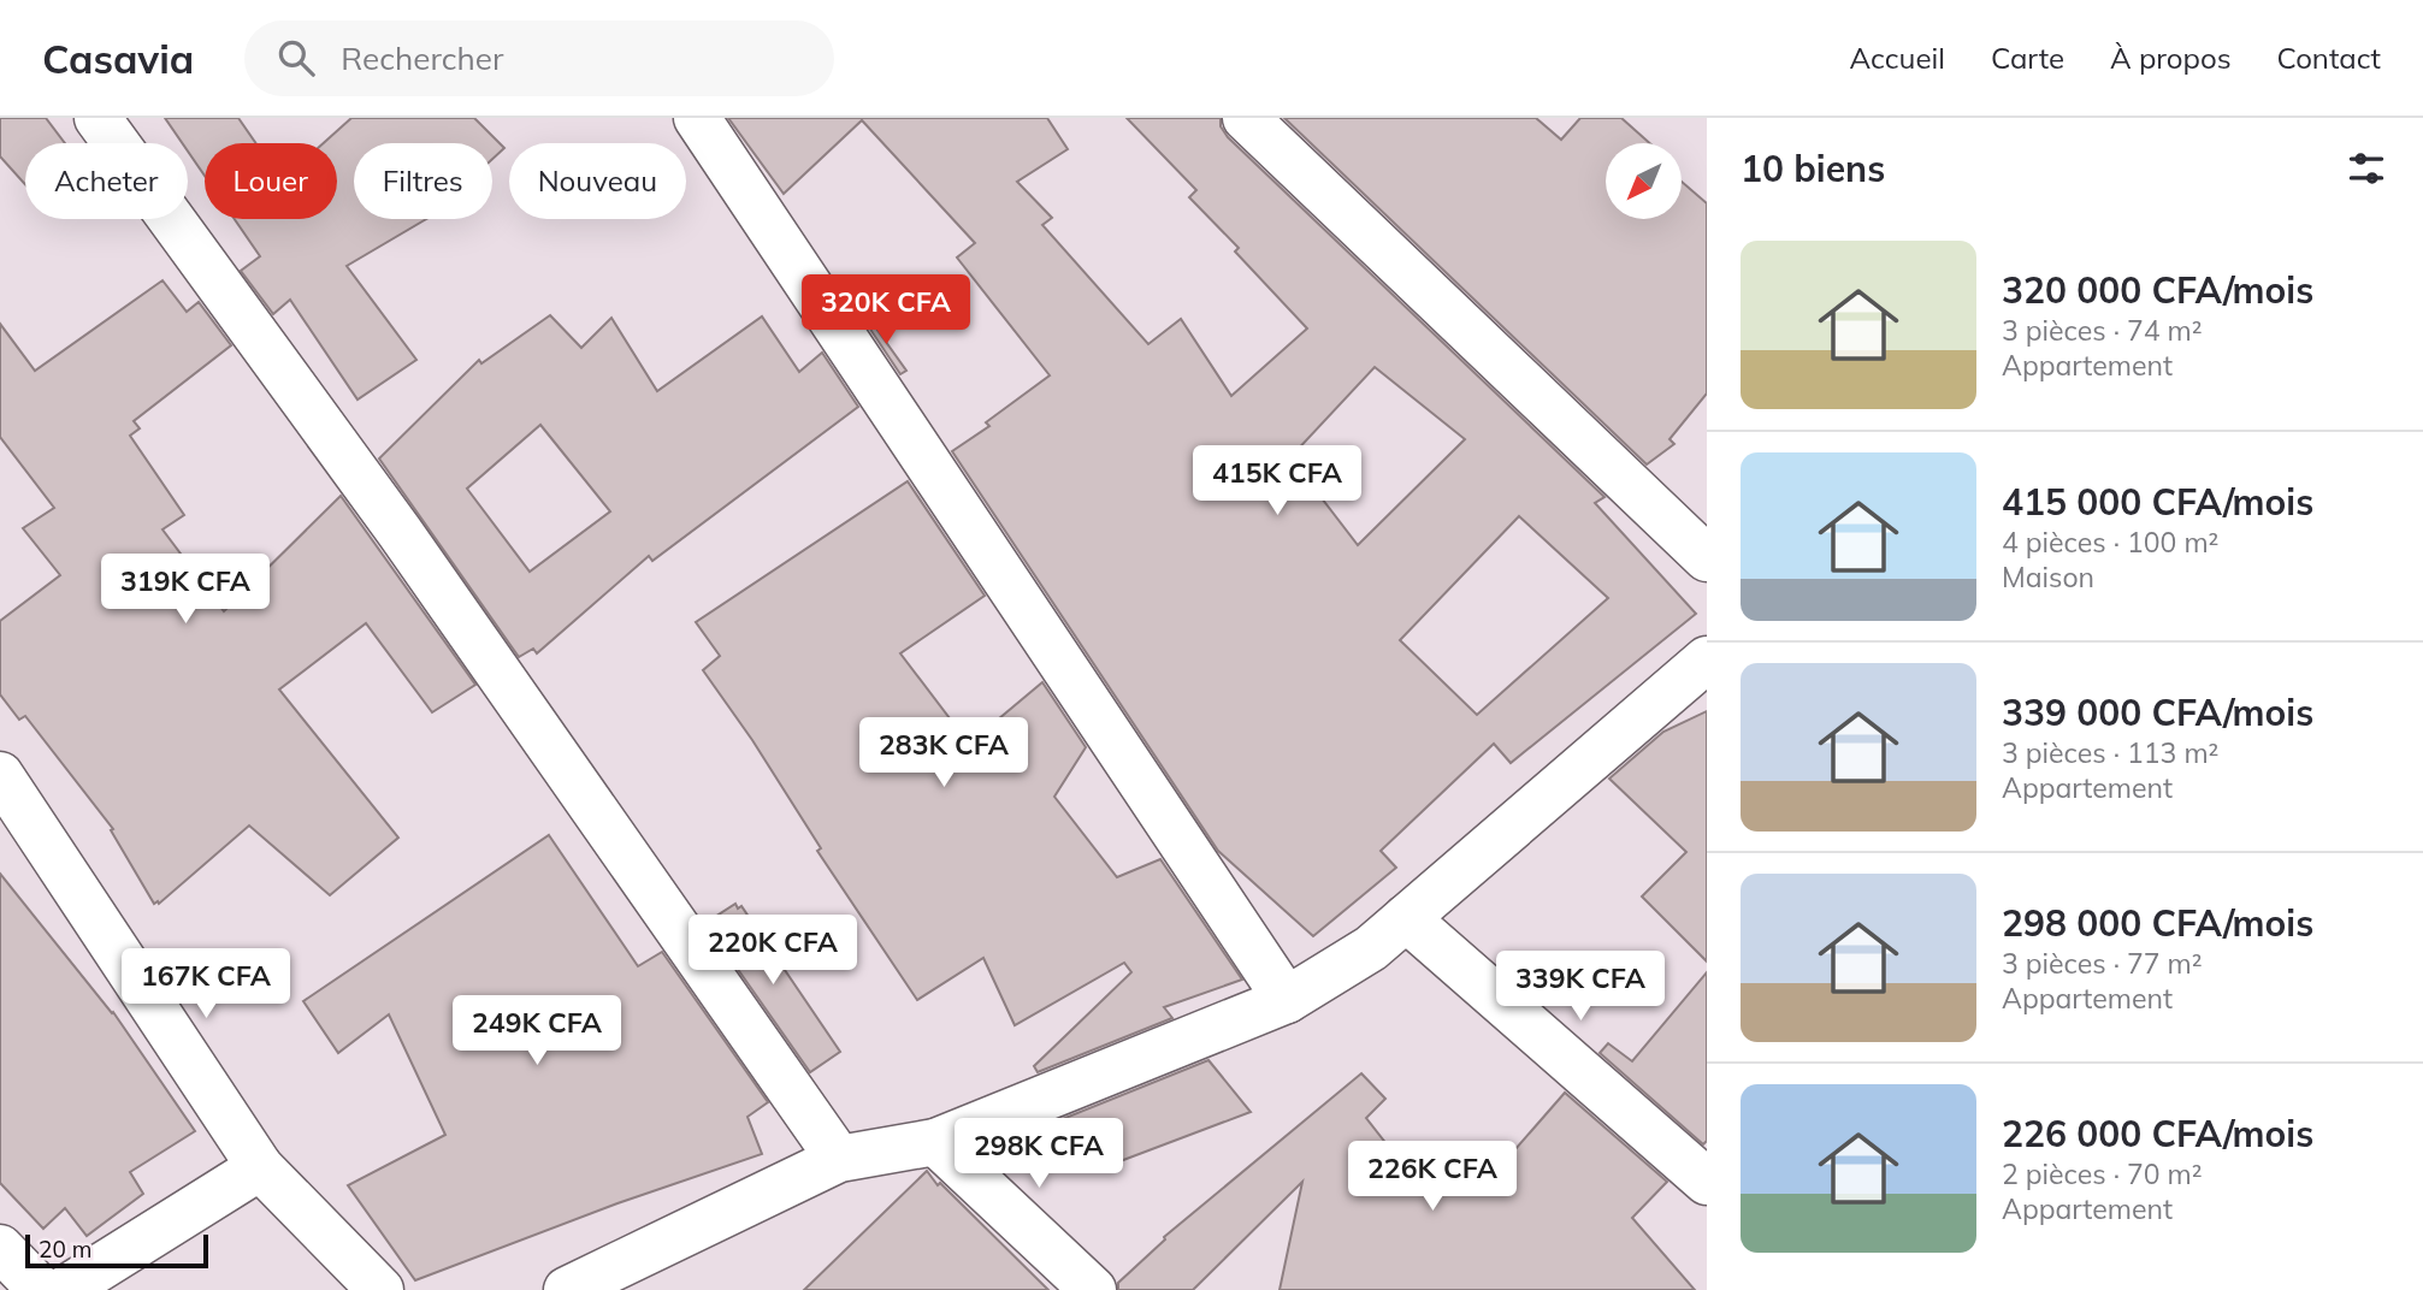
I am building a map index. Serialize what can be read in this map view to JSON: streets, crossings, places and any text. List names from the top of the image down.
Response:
{
  "scale_bar": "20 m",
  "north": "bottom left",
  "page": {
    "header": "Casavia",
    "search": "Rechercher",
    "nav": [
      "Accueil",
      "Carte",
      "À propos",
      "Contact"
    ],
    "heading": "10 biens",
    "chip": [
      "Acheter",
      "Louer",
      "Filtres",
      "Nouveau"
    ],
    "list": [
      {
        "name": "320 000 CFA/mois",
        "note": "3 pièces · 74 m² · Appartement"
      },
      {
        "name": "415 000 CFA/mois",
        "note": "4 pièces · 100 m² · Maison"
      },
      {
        "name": "339 000 CFA/mois",
        "note": "3 pièces · 113 m² · Appartement"
      },
      {
        "name": "298 000 CFA/mois",
        "note": "3 pièces · 77 m² · Appartement"
      },
      {
        "name": "226 000 CFA/mois",
        "note": "2 pièces · 70 m² · Appartement"
      }
    ],
    "price": [
      "320K CFA",
      "415K CFA",
      "319K CFA",
      "283K CFA",
      "220K CFA",
      "167K CFA",
      "339K CFA",
      "249K CFA",
      "298K CFA",
      "226K CFA"
    ],
    "scale": "20 m"
  }
}
